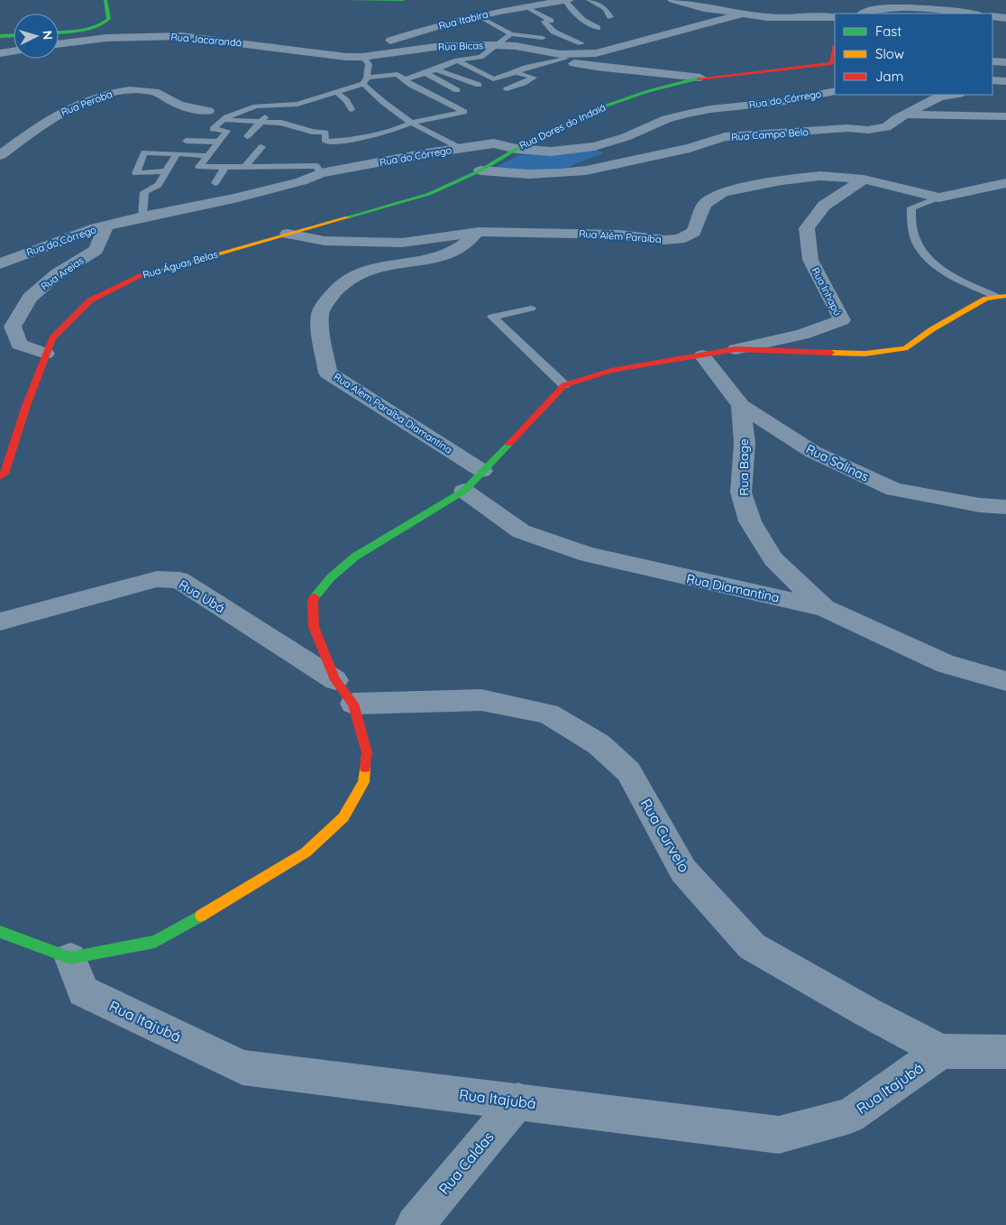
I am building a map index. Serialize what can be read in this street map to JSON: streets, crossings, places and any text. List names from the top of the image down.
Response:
{
  "streets": {
    "street": [
      "Rua Itabira",
      "Rua Jacarandá",
      "Rua Bicas",
      "Rua do Córrego",
      "Rua Peroba",
      "Rua Dores do Indaiá",
      "Rua Campo Belo",
      "Rua Além Paraíba",
      "Rua Águas Belas",
      "Rua Areias",
      "Rua Inhapú",
      "Rua Alem Paraíba Diamantina",
      "Rua Salinas",
      "Rua Bage",
      "Rua Diamantina",
      "Rua Ubá",
      "Rua Curvelo",
      "Rua Itajubá",
      "Rua Caldas"
    ]
  },
  "crossings": [
    ["Rua Itabira", "Rua Jacarandá"],
    ["Rua Itabira", "Rua Bicas"],
    ["Rua Jacarandá", "Rua Bicas"],
    ["Rua Bicas", "Rua Dores do Indaiá"],
    ["Rua do Córrego", "Rua Dores do Indaiá"],
    ["Rua do Córrego", "Rua Areias"],
    ["Rua Dores do Indaiá", "Rua Campo Belo"],
    ["Rua Dores do Indaiá", "Rua Além Paraíba"],
    ["Rua Dores do Indaiá", "Rua Águas Belas"],
    ["Rua Além Paraíba", "Rua Águas Belas"],
    ["Rua Além Paraíba", "Rua Inhapú"],
    ["Rua Além Paraíba", "Rua Alem Paraíba Diamantina"],
    ["Rua Águas Belas", "Rua Areias"],
    ["Rua Salinas", "Rua Bage"],
    ["Rua Bage", "Rua Diamantina"],
    ["Rua Curvelo", "Rua Itajubá"],
    ["Rua Itajubá", "Rua Caldas"]
  ],
  "legend": ["Fast", "Slow", "Jam"],
  "north": "right"
}
